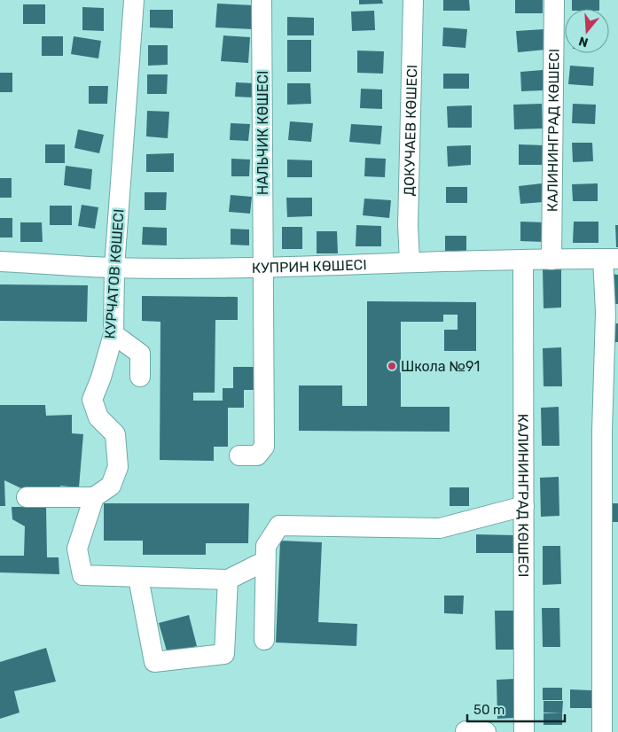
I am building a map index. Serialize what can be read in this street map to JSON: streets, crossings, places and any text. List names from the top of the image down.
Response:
{
  "streets": {
    "street": [
      "КАЛИНИНГРАД КӨШЕСІ",
      "ДОКУЧАЕВ КӨШЕСІ",
      "НАЛЬЧИК КӨШЕСІ",
      "КУПРИН КӨШЕСІ",
      "КУРЧАТОВ КӨШЕСІ"
    ]
  },
  "crossings": [
    ["КАЛИНИНГРАД КӨШЕСІ", "КУПРИН КӨШЕСІ"],
    ["ДОКУЧАЕВ КӨШЕСІ", "КУПРИН КӨШЕСІ"],
    ["НАЛЬЧИК КӨШЕСІ", "КУПРИН КӨШЕСІ"],
    ["КУПРИН КӨШЕСІ", "КУРЧАТОВ КӨШЕСІ"]
  ],
  "places": ["Школа №91"],
  "scale_bar": "50 m",
  "north": "bottom"
}
